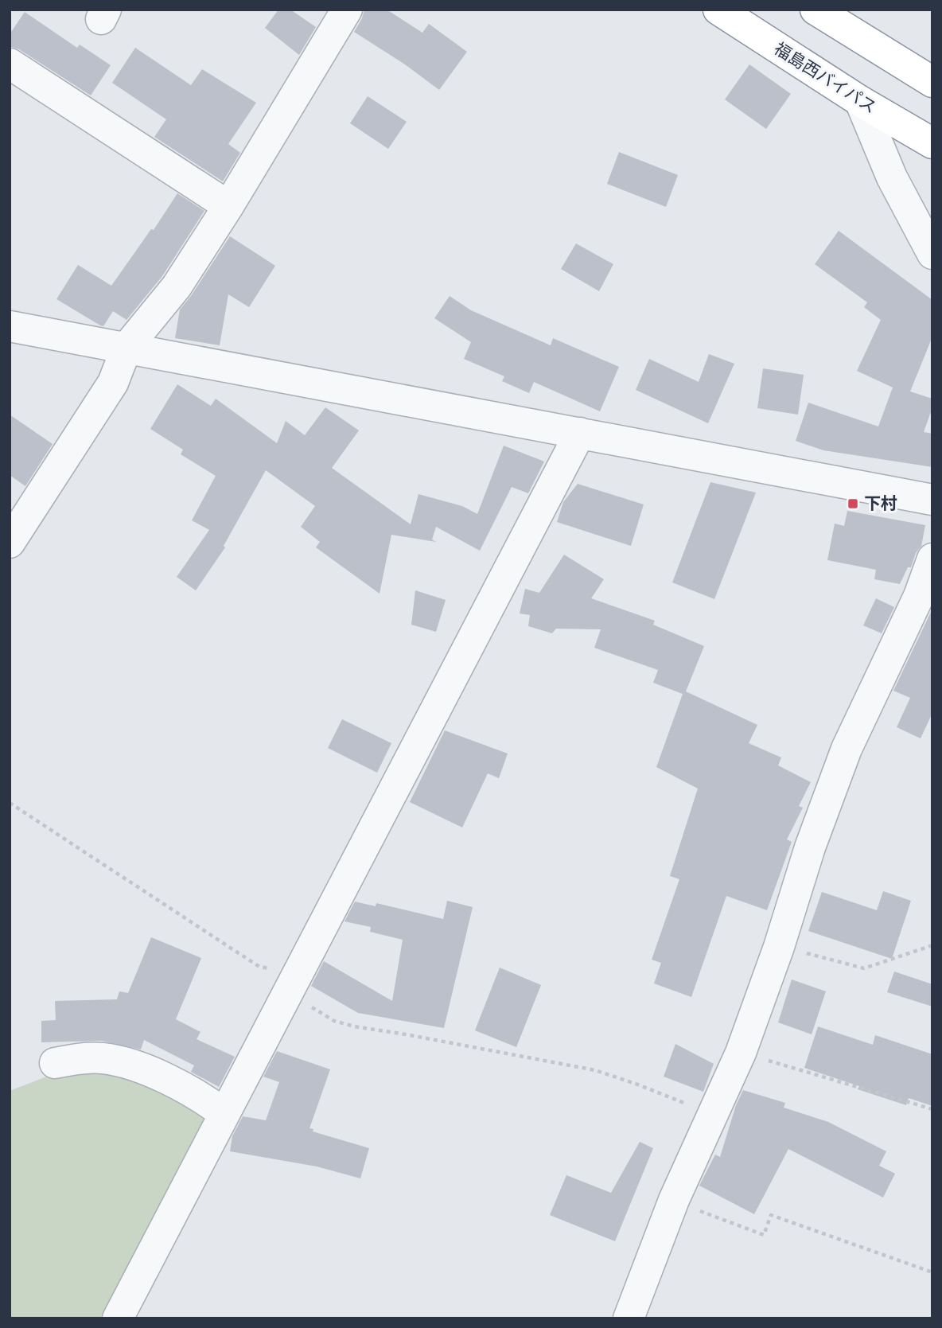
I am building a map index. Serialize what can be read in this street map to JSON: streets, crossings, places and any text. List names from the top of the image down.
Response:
{
  "streets": {
    "highway": ["福島西バイパス"]
  },
  "places": {
    "transit": ["下村"]
  }
}
